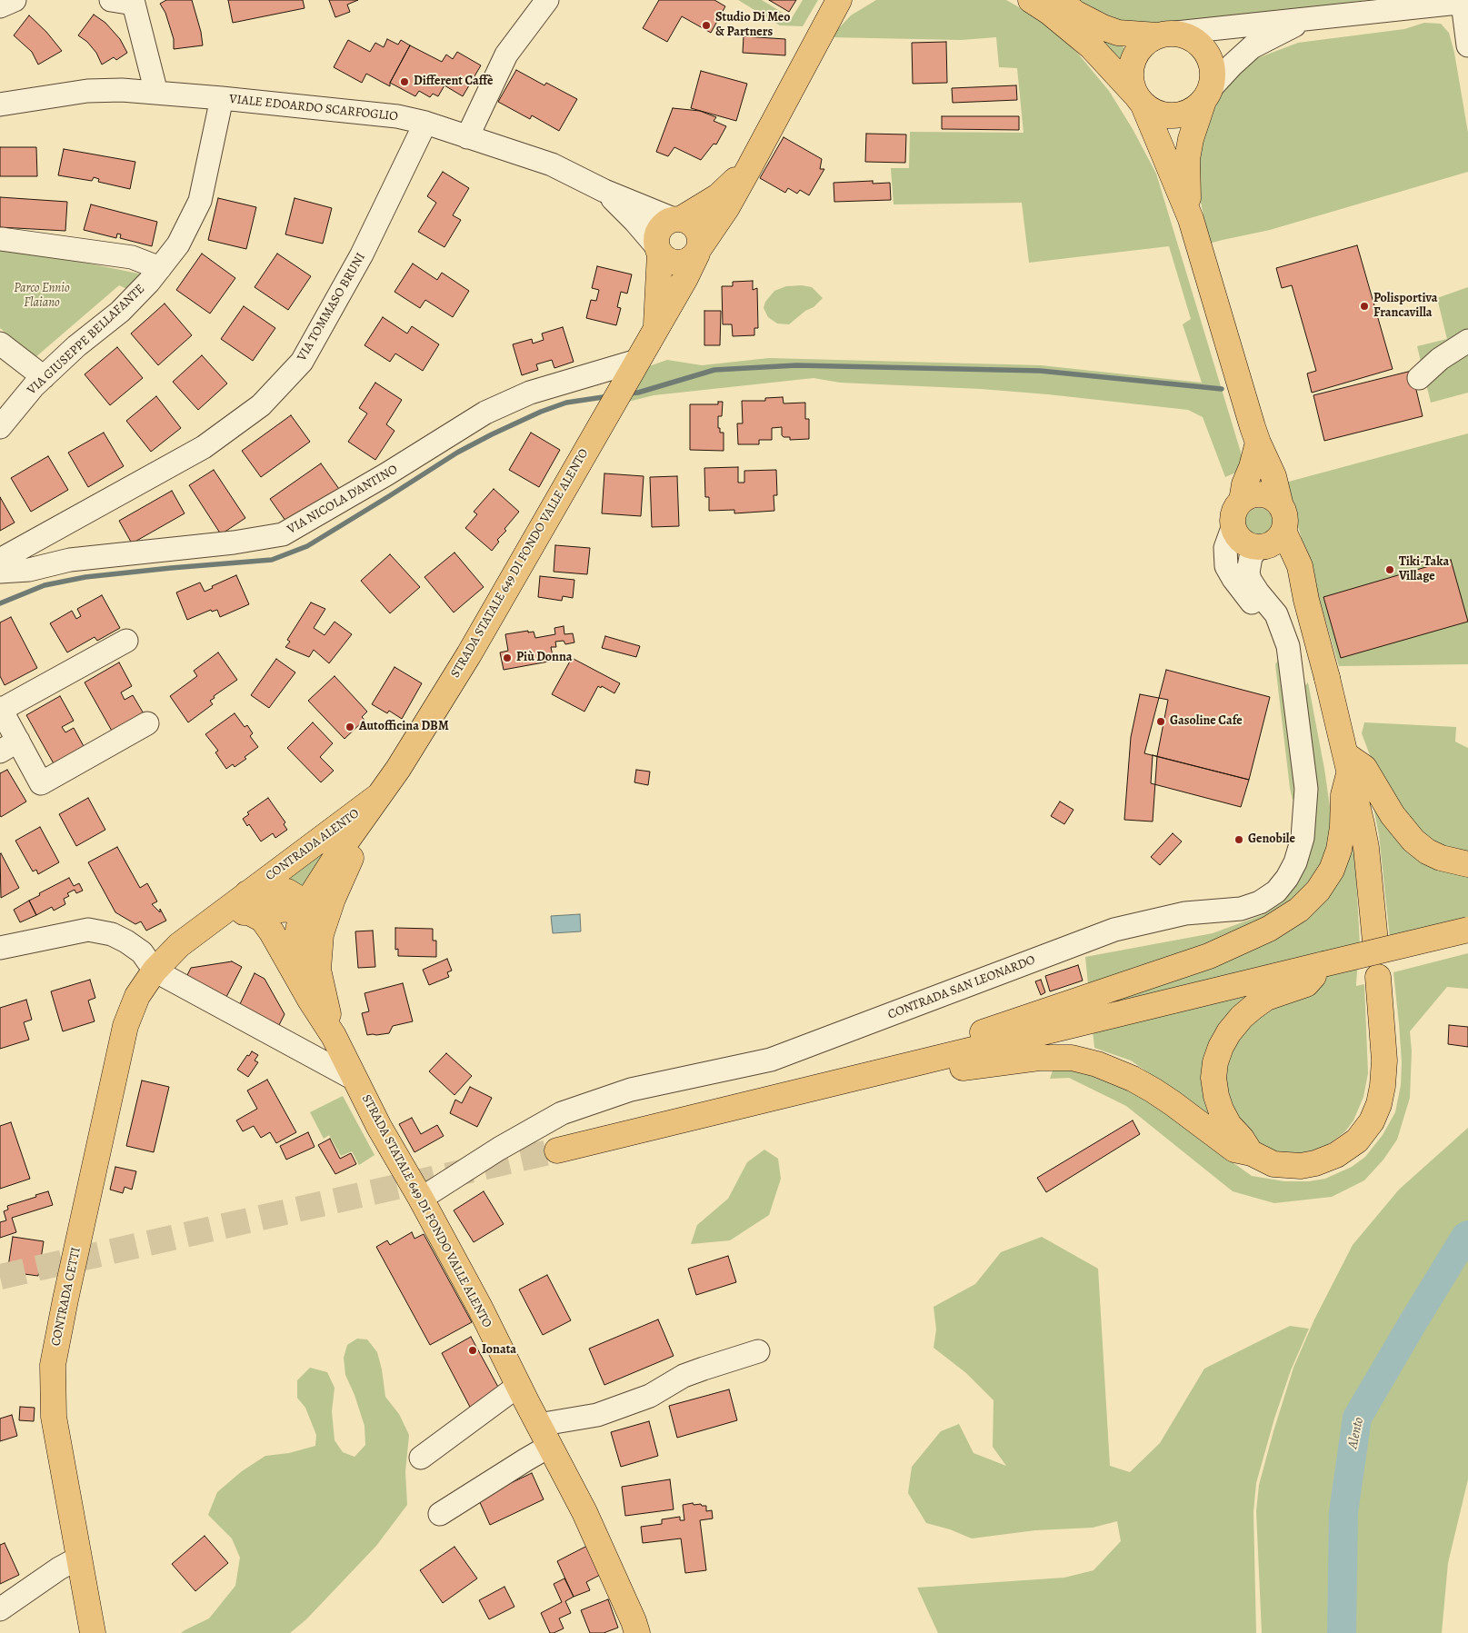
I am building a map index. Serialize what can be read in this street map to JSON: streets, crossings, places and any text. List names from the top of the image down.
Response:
{
  "streets": {
    "main road": ["STRADA STATALE 649 DI FONDO VALLE ALENTO", "CONTRADA ALENTO", "CONTRADA CETTI"],
    "street": [
      "VIALE EDOARDO SCARFOGLIO",
      "VIA TOMMASO BRUNI",
      "VIA GIUSEPPE BELLAFANTE",
      "VIA NICOLA D'ANTINO",
      "CONTRADA SAN LEONARDO"
    ]
  },
  "crossings": [
    ["VIALE EDOARDO SCARFOGLIO", "VIA TOMMASO BRUNI"],
    ["VIALE EDOARDO SCARFOGLIO", "VIA GIUSEPPE BELLAFANTE"],
    ["VIALE EDOARDO SCARFOGLIO", "STRADA STATALE 649 DI FONDO VALLE ALENTO"],
    ["VIA NICOLA D'ANTINO", "STRADA STATALE 649 DI FONDO VALLE ALENTO"],
    ["STRADA STATALE 649 DI FONDO VALLE ALENTO", "CONTRADA ALENTO"],
    ["STRADA STATALE 649 DI FONDO VALLE ALENTO", "CONTRADA SAN LEONARDO"],
    ["CONTRADA ALENTO", "CONTRADA CETTI"]
  ],
  "water": ["Alento"],
  "parks": ["Parco Ennio Flaiano"],
  "places": [
    "Studio Di Meo & Partners",
    "Different Caffè",
    "Polisportiva Francavilla",
    "Tiki-Taka Village",
    "Più Donna",
    "Gasoline Cafe",
    "Autofficina DBM",
    "Genobile",
    "Ionata"
  ]
}
